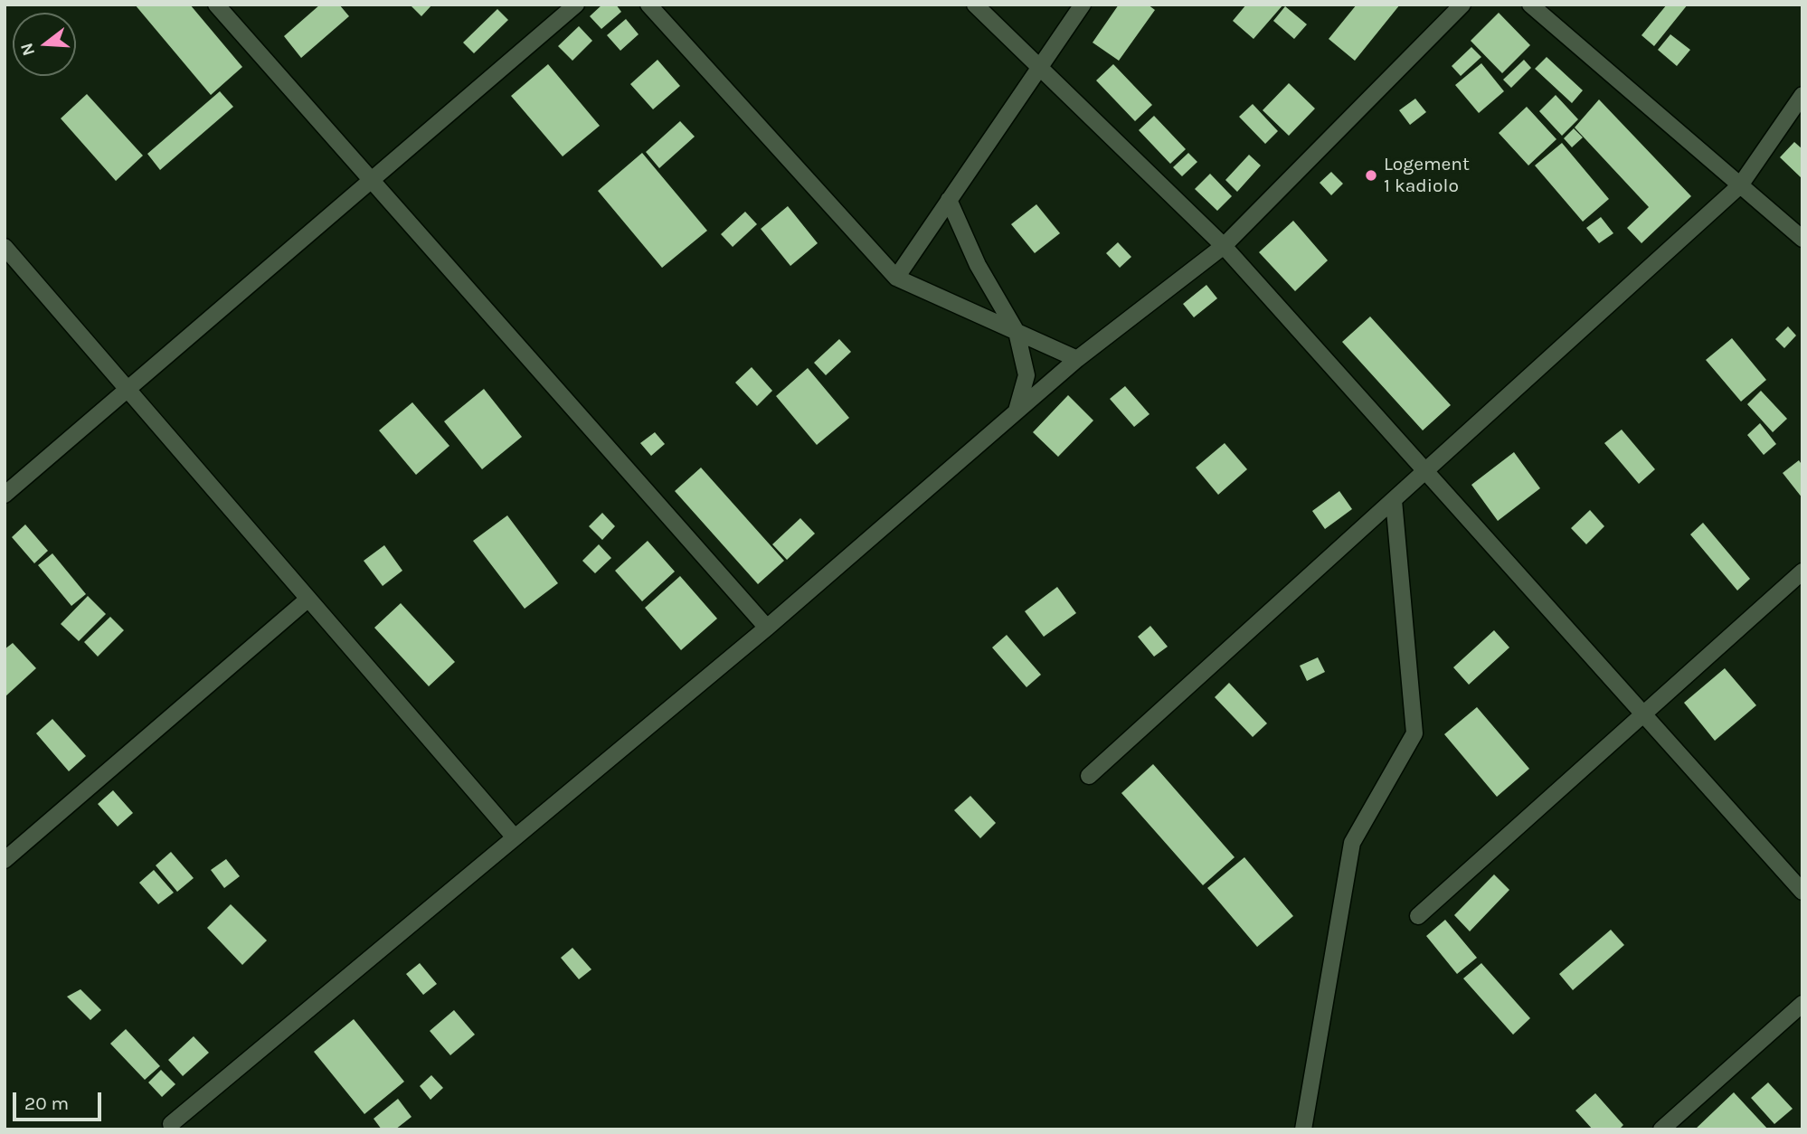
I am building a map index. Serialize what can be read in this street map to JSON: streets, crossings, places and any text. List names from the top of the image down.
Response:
{
  "places": ["Logement 1 kadiolo"],
  "scale_bar": "20 m",
  "north": "left"
}
